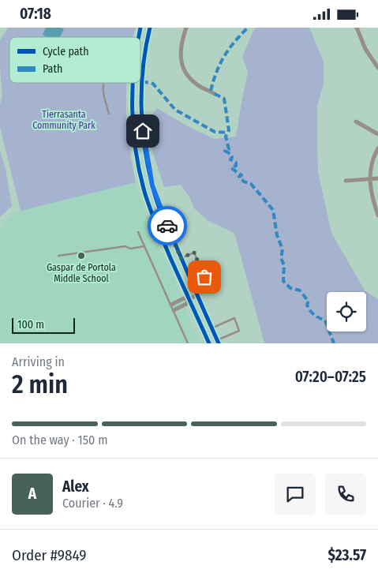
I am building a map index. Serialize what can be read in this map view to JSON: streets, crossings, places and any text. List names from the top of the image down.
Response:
{
  "parks": ["Tierrasanta Community Park"],
  "places": ["Gaspar de Portola Middle School"],
  "legend": ["Cycle path", "Path"],
  "scale_bar": "100 m",
  "page": {
    "status": "07:18",
    "scale": "100 m",
    "heading": ["2 min", "Arriving in", "07:20–07:25"],
    "panel": [
      "Alex",
      "Courier · 4.9",
      "Order #9849",
      "$23.57"
    ],
    "bar": "On the way · 150 m",
    "round": "A"
  }
}
